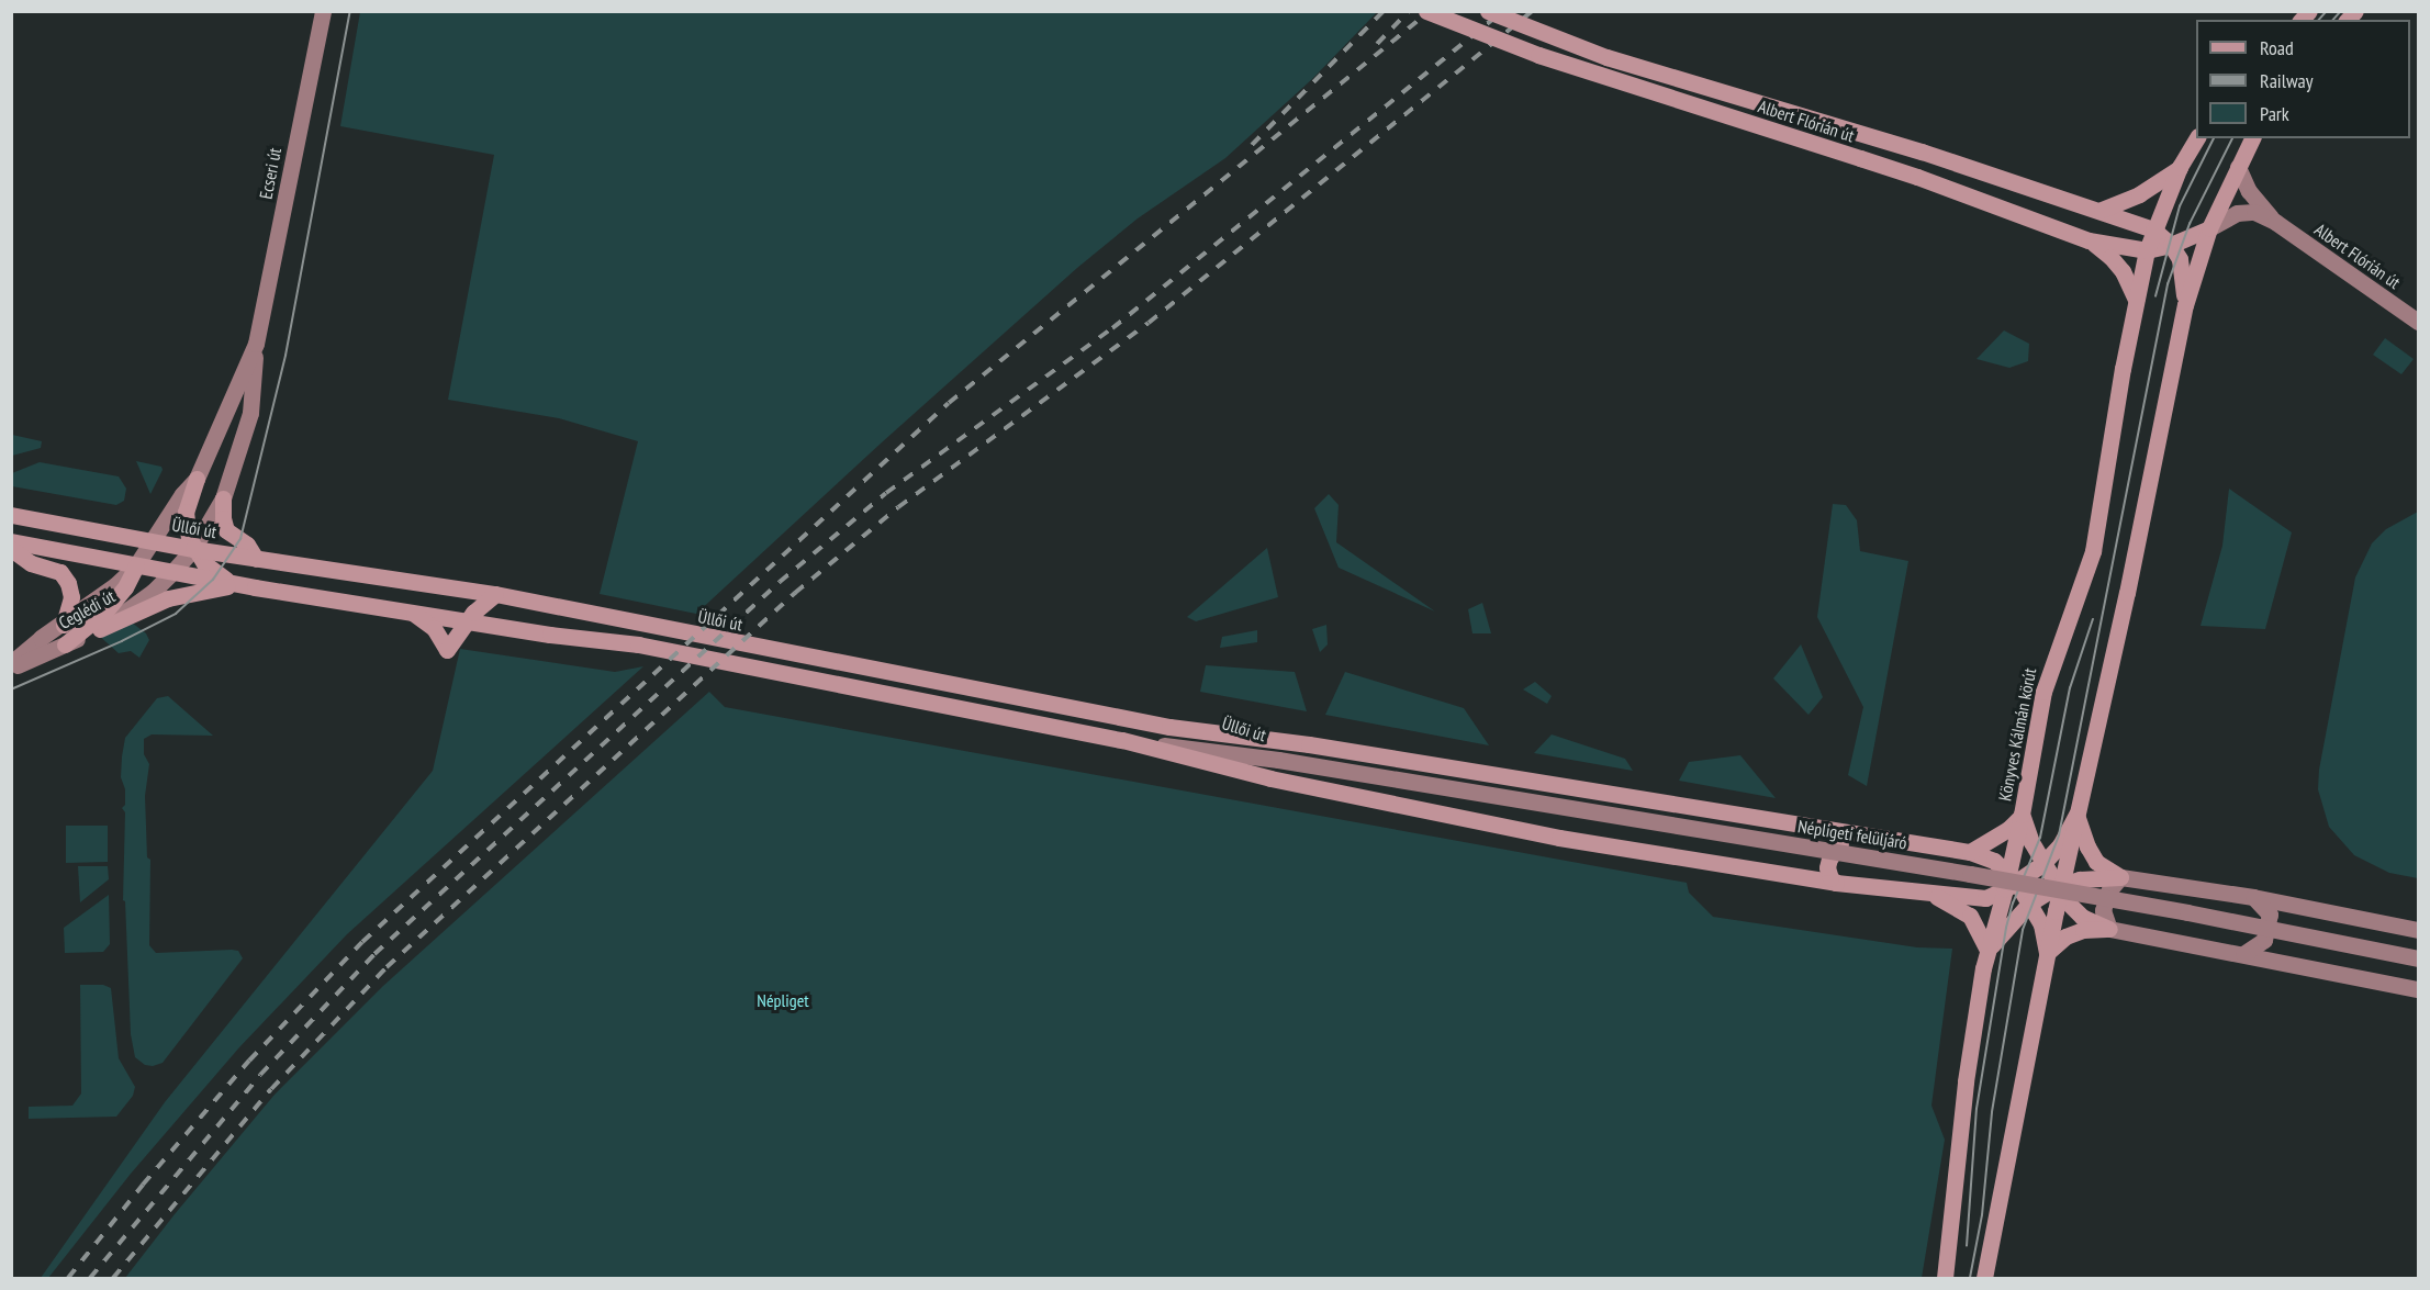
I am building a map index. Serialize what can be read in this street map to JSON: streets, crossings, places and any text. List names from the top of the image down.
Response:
{
  "streets": {
    "main road": [
      "Albert Flórián út",
      "Ecseri út",
      "Üllői út",
      "Ceglédi út",
      "Könyves Kálmán körút",
      "Népligeti felüljáró"
    ]
  },
  "crossings": [
    ["Albert Flórián út", "Könyves Kálmán körút"],
    ["Ecseri út", "Üllői út"],
    ["Ecseri út", "Ceglédi út"],
    ["Üllői út", "Ceglédi út"],
    ["Üllői út", "Népligeti felüljáró"]
  ],
  "parks": ["Népliget"],
  "legend": ["Road", "Railway", "Park"]
}
